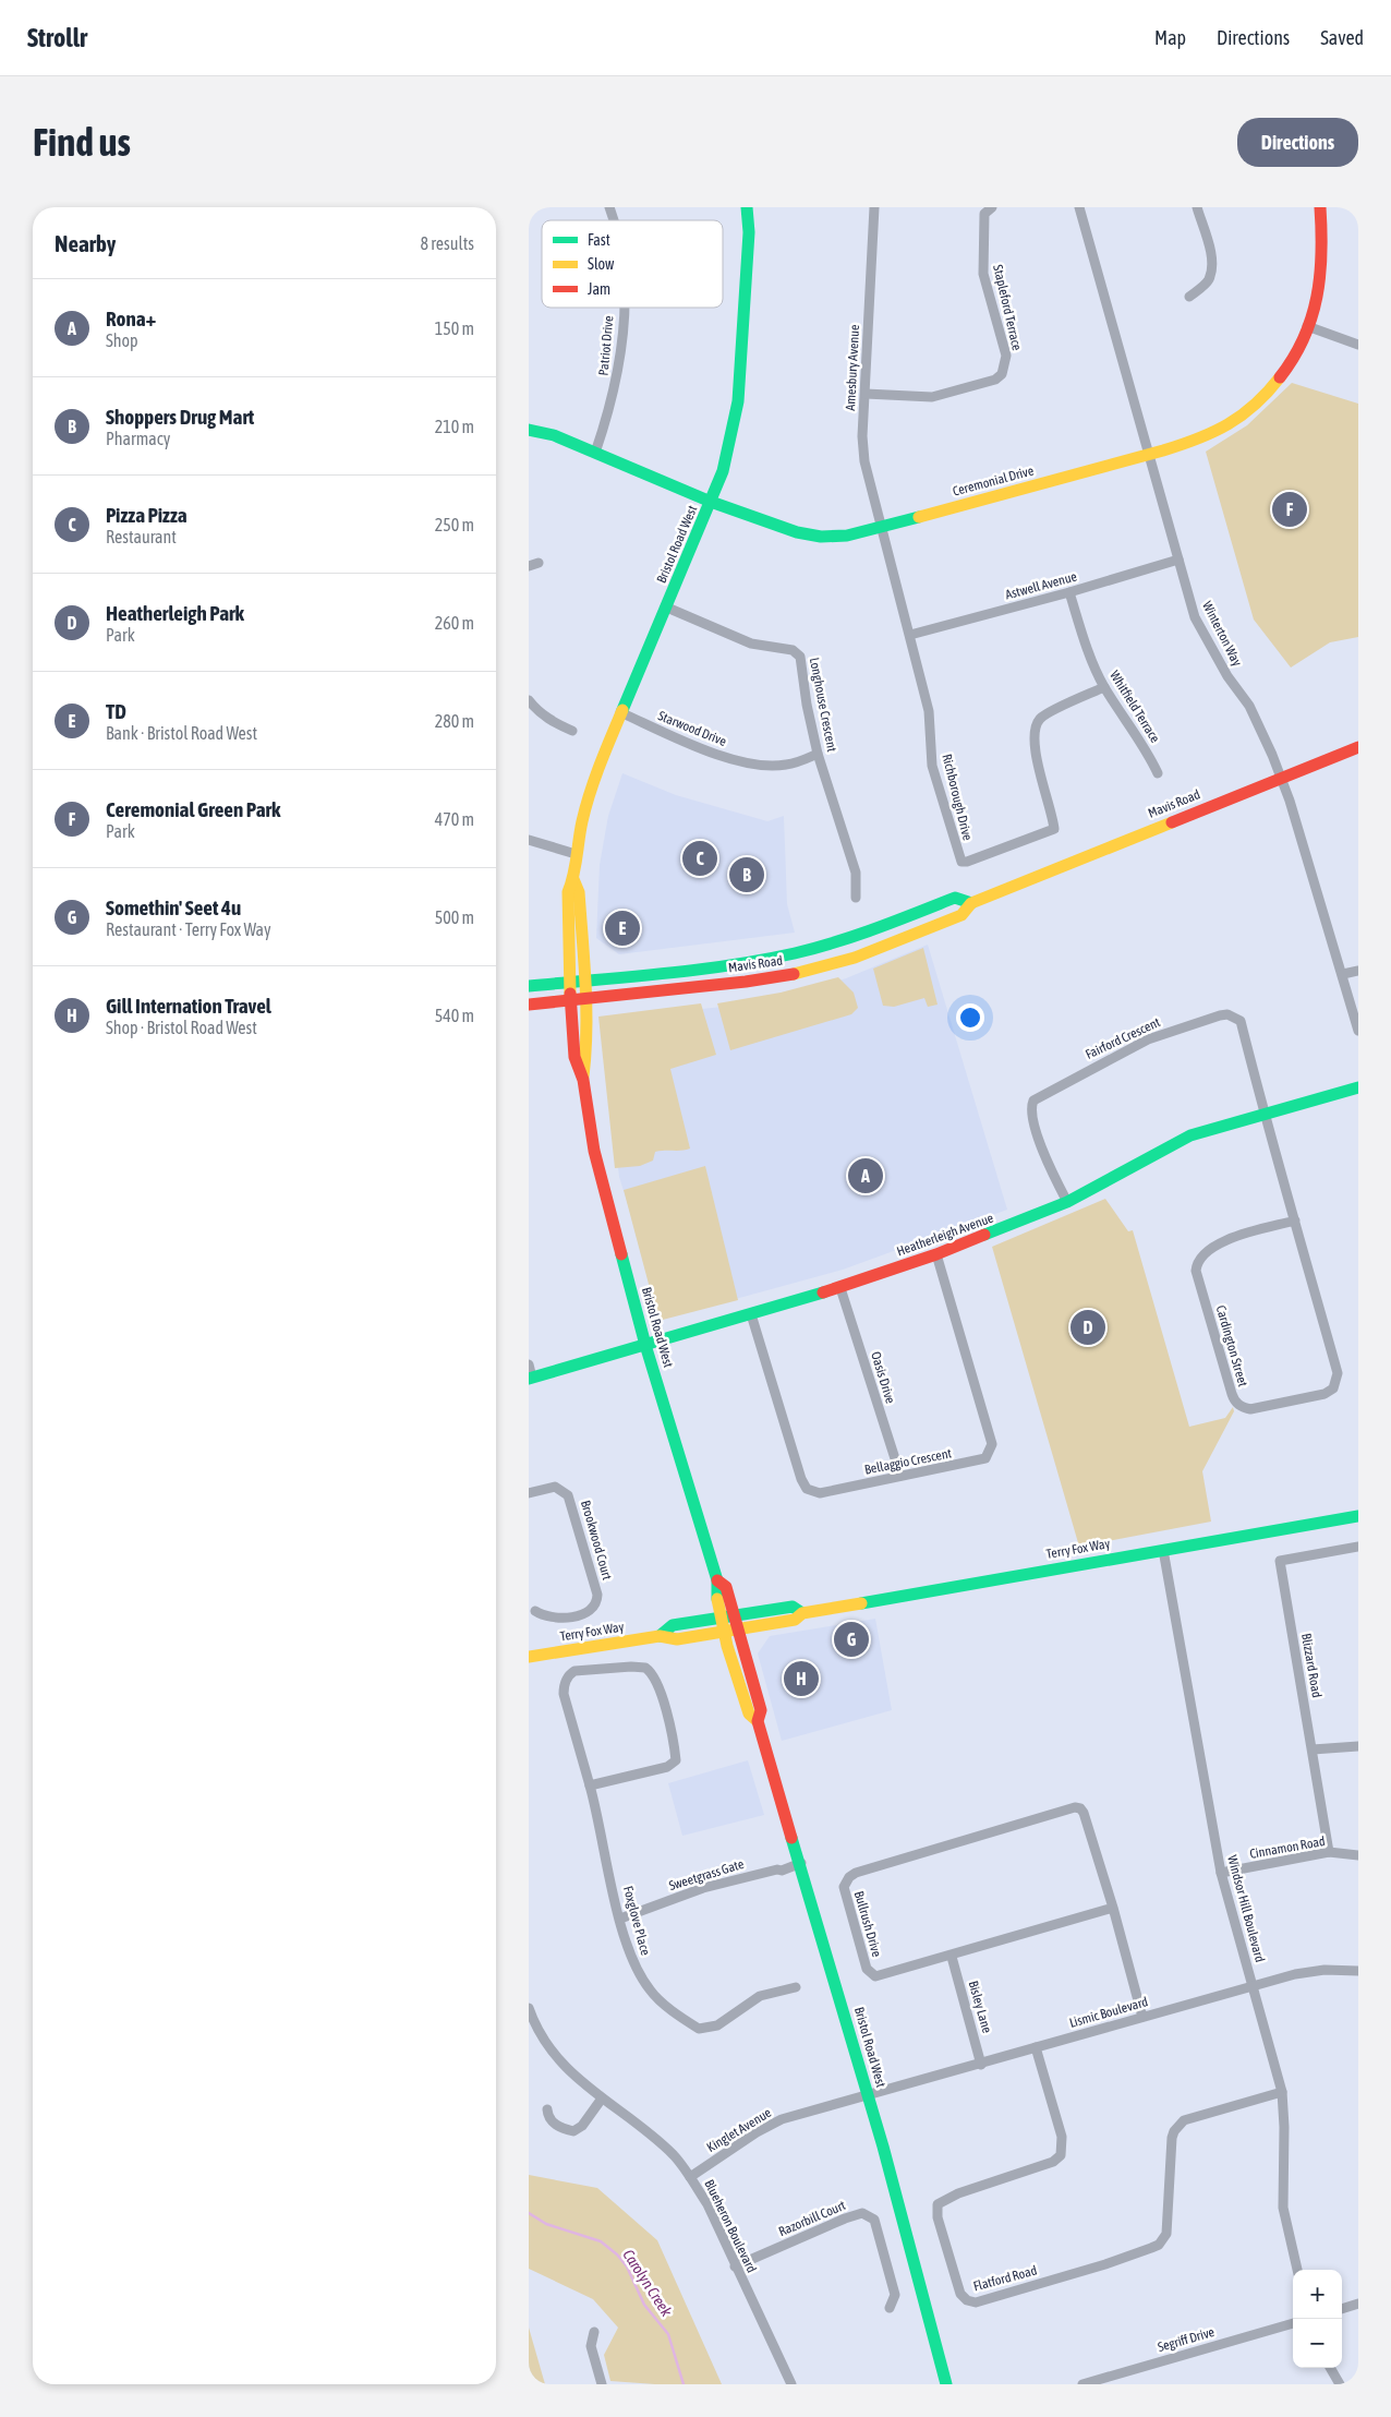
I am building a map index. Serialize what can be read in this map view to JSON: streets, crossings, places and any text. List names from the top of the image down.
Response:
{
  "streets": {
    "street": [
      "Stapleford Terrace",
      "Patriot Drive",
      "Amesbury Avenue",
      "Ceremonial Drive",
      "Bristol Road West",
      "Astwell Avenue",
      "Winterton Way",
      "Longhouse Crescent",
      "Whitfield Terrace",
      "Starwood Drive",
      "Richborough Drive",
      "Mavis Road",
      "Fairford Crescent",
      "Heatherleigh Avenue",
      "Cardington Street",
      "Oasis Drive",
      "Bellaggio Crescent",
      "Brookwood Court",
      "Terry Fox Way",
      "Blizzard Road",
      "Cinnamon Road",
      "Sweetgrass Gate",
      "Windsor Hill Boulevard",
      "Foxglove Place",
      "Bullrush Drive",
      "Bisley Lane",
      "Lismic Boulevard",
      "Kinglet Avenue",
      "Razorbill Court",
      "Blueheron Boulevard",
      "Flatford Road",
      "Segriff Drive"
    ]
  },
  "crossings": [
    ["Stapleford Terrace", "Amesbury Avenue"],
    ["Patriot Drive", "Ceremonial Drive"],
    ["Amesbury Avenue", "Ceremonial Drive"],
    ["Amesbury Avenue", "Richborough Drive"],
    ["Ceremonial Drive", "Bristol Road West"],
    ["Ceremonial Drive", "Winterton Way"],
    ["Ceremonial Drive", "Richborough Drive"],
    ["Bristol Road West", "Longhouse Crescent"],
    ["Bristol Road West", "Starwood Drive"],
    ["Bristol Road West", "Mavis Road"],
    ["Bristol Road West", "Heatherleigh Avenue"],
    ["Bristol Road West", "Terry Fox Way"],
    ["Bristol Road West", "Sweetgrass Gate"],
    ["Bristol Road West", "Lismic Boulevard"],
    ["Bristol Road West", "Kinglet Avenue"],
    ["Astwell Avenue", "Winterton Way"],
    ["Astwell Avenue", "Whitfield Terrace"],
    ["Astwell Avenue", "Richborough Drive"],
    ["Winterton Way", "Mavis Road"],
    ["Longhouse Crescent", "Starwood Drive"],
    ["Whitfield Terrace", "Richborough Drive"],
    ["Fairford Crescent", "Heatherleigh Avenue"],
    ["Fairford Crescent", "Cardington Street"],
    ["Heatherleigh Avenue", "Cardington Street"],
    ["Heatherleigh Avenue", "Oasis Drive"],
    ["Heatherleigh Avenue", "Bellaggio Crescent"],
    ["Oasis Drive", "Bellaggio Crescent"],
    ["Terry Fox Way", "Windsor Hill Boulevard"],
    ["Blizzard Road", "Cinnamon Road"],
    ["Cinnamon Road", "Windsor Hill Boulevard"],
    ["Sweetgrass Gate", "Foxglove Place"],
    ["Windsor Hill Boulevard", "Lismic Boulevard"],
    ["Windsor Hill Boulevard", "Flatford Road"],
    ["Bullrush Drive", "Bisley Lane"],
    ["Bullrush Drive", "Lismic Boulevard"],
    ["Bisley Lane", "Lismic Boulevard"],
    ["Lismic Boulevard", "Kinglet Avenue"],
    ["Lismic Boulevard", "Flatford Road"],
    ["Kinglet Avenue", "Blueheron Boulevard"],
    ["Razorbill Court", "Blueheron Boulevard"]
  ],
  "water": ["Carolyn Creek"],
  "legend": ["Fast", "Slow", "Jam"],
  "page": {
    "header": "Strollr",
    "nav": ["Map", "Directions", "Saved"],
    "buttons": "Directions",
    "title": "Find us",
    "heading": ["Nearby", "8 results"],
    "list": [
      {
        "mark": "A",
        "name": "Rona+",
        "note": "Shop",
        "value": "150 m"
      },
      {
        "mark": "B",
        "name": "Shoppers Drug Mart",
        "note": "Pharmacy",
        "value": "210 m"
      },
      {
        "mark": "C",
        "name": "Pizza Pizza",
        "note": "Restaurant",
        "value": "250 m"
      },
      {
        "mark": "D",
        "name": "Heatherleigh Park",
        "note": "Park",
        "value": "260 m"
      },
      {
        "mark": "E",
        "name": "TD",
        "note": "Bank · Bristol Road West",
        "value": "280 m"
      },
      {
        "mark": "F",
        "name": "Ceremonial Green Park",
        "note": "Park",
        "value": "470 m"
      },
      {
        "mark": "G",
        "name": "Somethin' Seet 4u",
        "note": "Restaurant · Terry Fox Way",
        "value": "500 m"
      },
      {
        "mark": "H",
        "name": "Gill Internation Travel",
        "note": "Shop · Bristol Road West",
        "value": "540 m"
      }
    ],
    "pins": [
      "F",
      "C",
      "B",
      "E",
      "A",
      "D",
      "G",
      "H"
    ],
    "map_buttons": ["+", "−"]
  }
}
